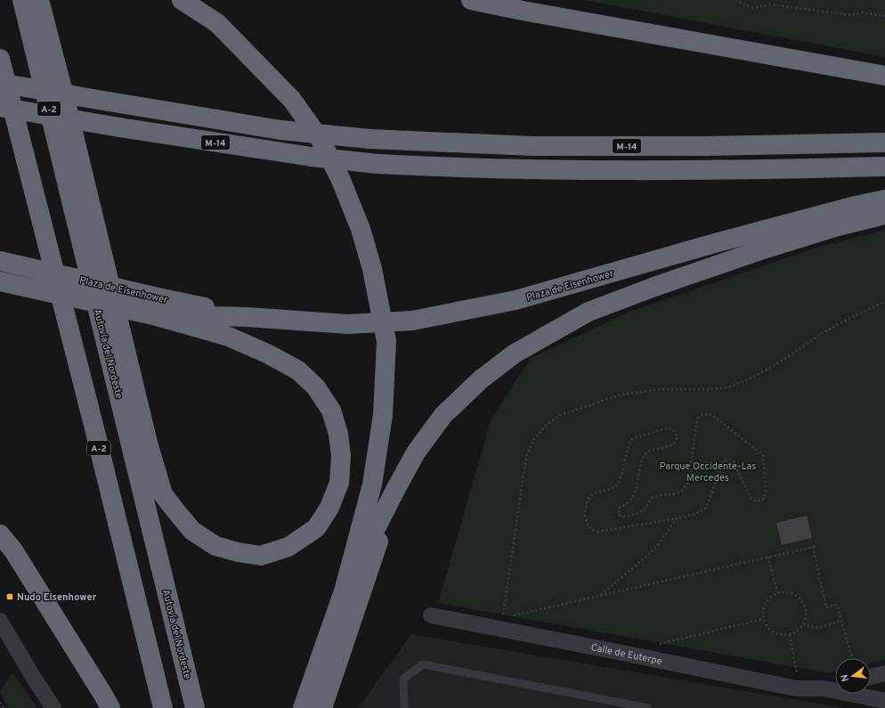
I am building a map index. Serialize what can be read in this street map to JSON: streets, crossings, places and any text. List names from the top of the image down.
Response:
{
  "streets": {
    "highway": [
      "A-2",
      "M-14",
      "Plaza de Eisenhower",
      "Autovía del Nordeste"
    ],
    "street": ["Calle de Euterpe"]
  },
  "parks": ["Parque Occidente-Las Mercedes"],
  "places": {
    "transit": ["Nudo Eisenhower"]
  },
  "north": "left"
}
